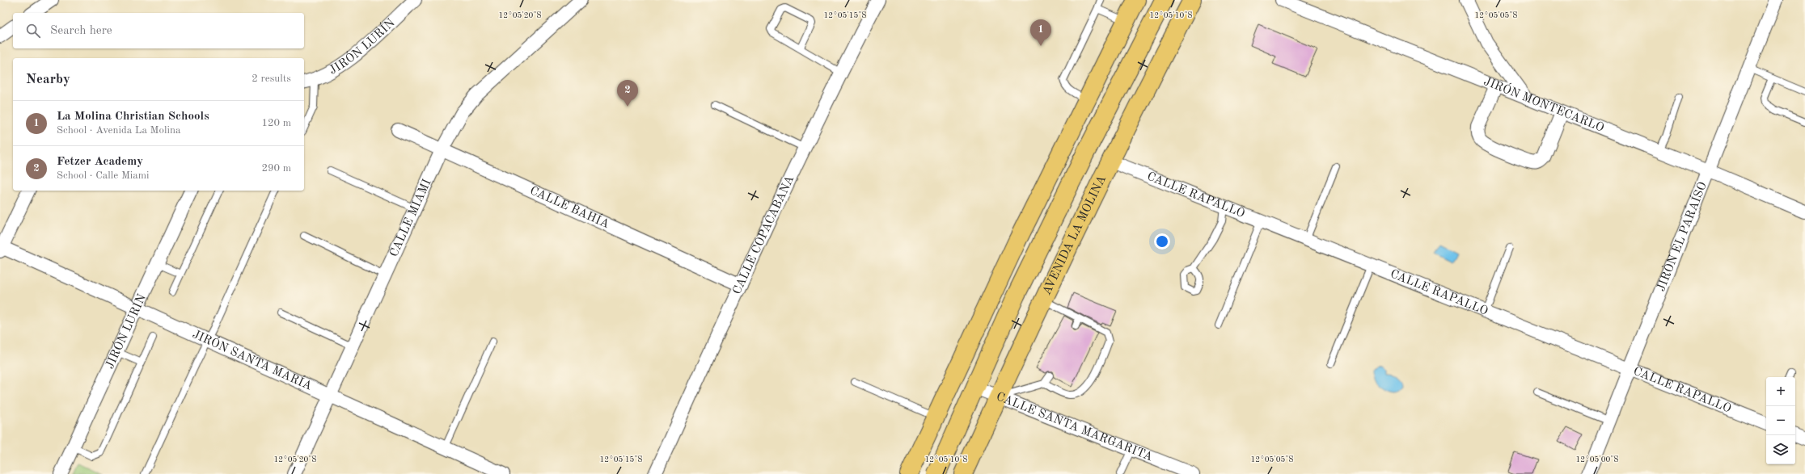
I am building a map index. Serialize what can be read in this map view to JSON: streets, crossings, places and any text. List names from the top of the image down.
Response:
{
  "streets": {
    "main road": ["AVENIDA LA MOLINA"],
    "street": [
      "JIRÓN LURÍN",
      "JIRÓN MONTECARLO",
      "CALLE RAPALLO",
      "CALLE BAHÍA",
      "CALLE MIAMI",
      "CALLE COPACABANA",
      "JIRÒN EL PARAÍSO",
      "JIRÓN SANTA MARÍA",
      "CALLE SANTA MARGARITA"
    ]
  },
  "crossings": [
    ["JIRÓN LURÍN", "JIRÓN SANTA MARÍA"],
    ["JIRÓN MONTECARLO", "JIRÒN EL PARAÍSO"],
    ["CALLE RAPALLO", "AVENIDA LA MOLINA"],
    ["CALLE RAPALLO", "JIRÒN EL PARAÍSO"],
    ["CALLE BAHÍA", "CALLE MIAMI"],
    ["CALLE BAHÍA", "CALLE COPACABANA"],
    ["CALLE MIAMI", "JIRÓN SANTA MARÍA"],
    ["AVENIDA LA MOLINA", "CALLE SANTA MARGARITA"]
  ],
  "page": {
    "search": "Search here",
    "pins": ["1", "2"],
    "heading": ["Nearby", "2 results"],
    "list": [
      {
        "mark": "1",
        "name": "La Molina Christian Schools",
        "note": "School · Avenida La Molina",
        "value": "120 m"
      },
      {
        "mark": "2",
        "name": "Fetzer Academy",
        "note": "School · Calle Miami",
        "value": "290 m"
      }
    ],
    "map_buttons": ["+", "−"]
  },
  "coordinates": [
    "12°05'20\"S",
    "12°05'15\"S",
    "12°05'10\"S",
    "12°05'05\"S",
    "12°05'00\"S"
  ]
}
